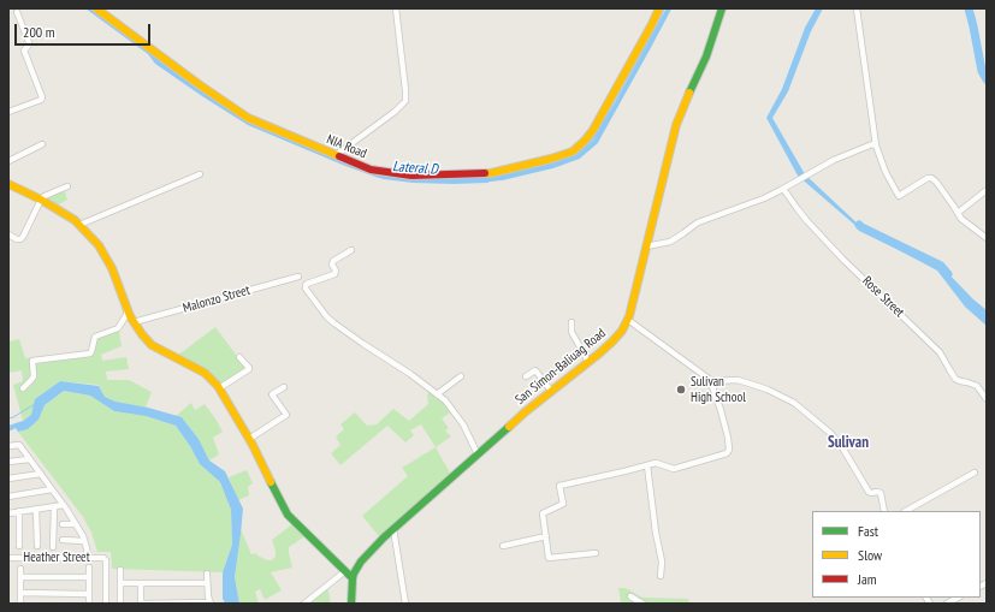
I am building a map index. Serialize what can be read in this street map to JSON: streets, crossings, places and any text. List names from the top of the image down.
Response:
{
  "streets": {
    "street": [
      "NIA Road",
      "Rose Street",
      "Malonzo Street",
      "San Simon-Baliuag Road",
      "Heather Street"
    ]
  },
  "districts": ["Sulivan"],
  "water": ["Lateral D"],
  "places": ["Sulivan High School"],
  "legend": ["Fast", "Slow", "Jam"],
  "scale_bar": "200 m"
}
